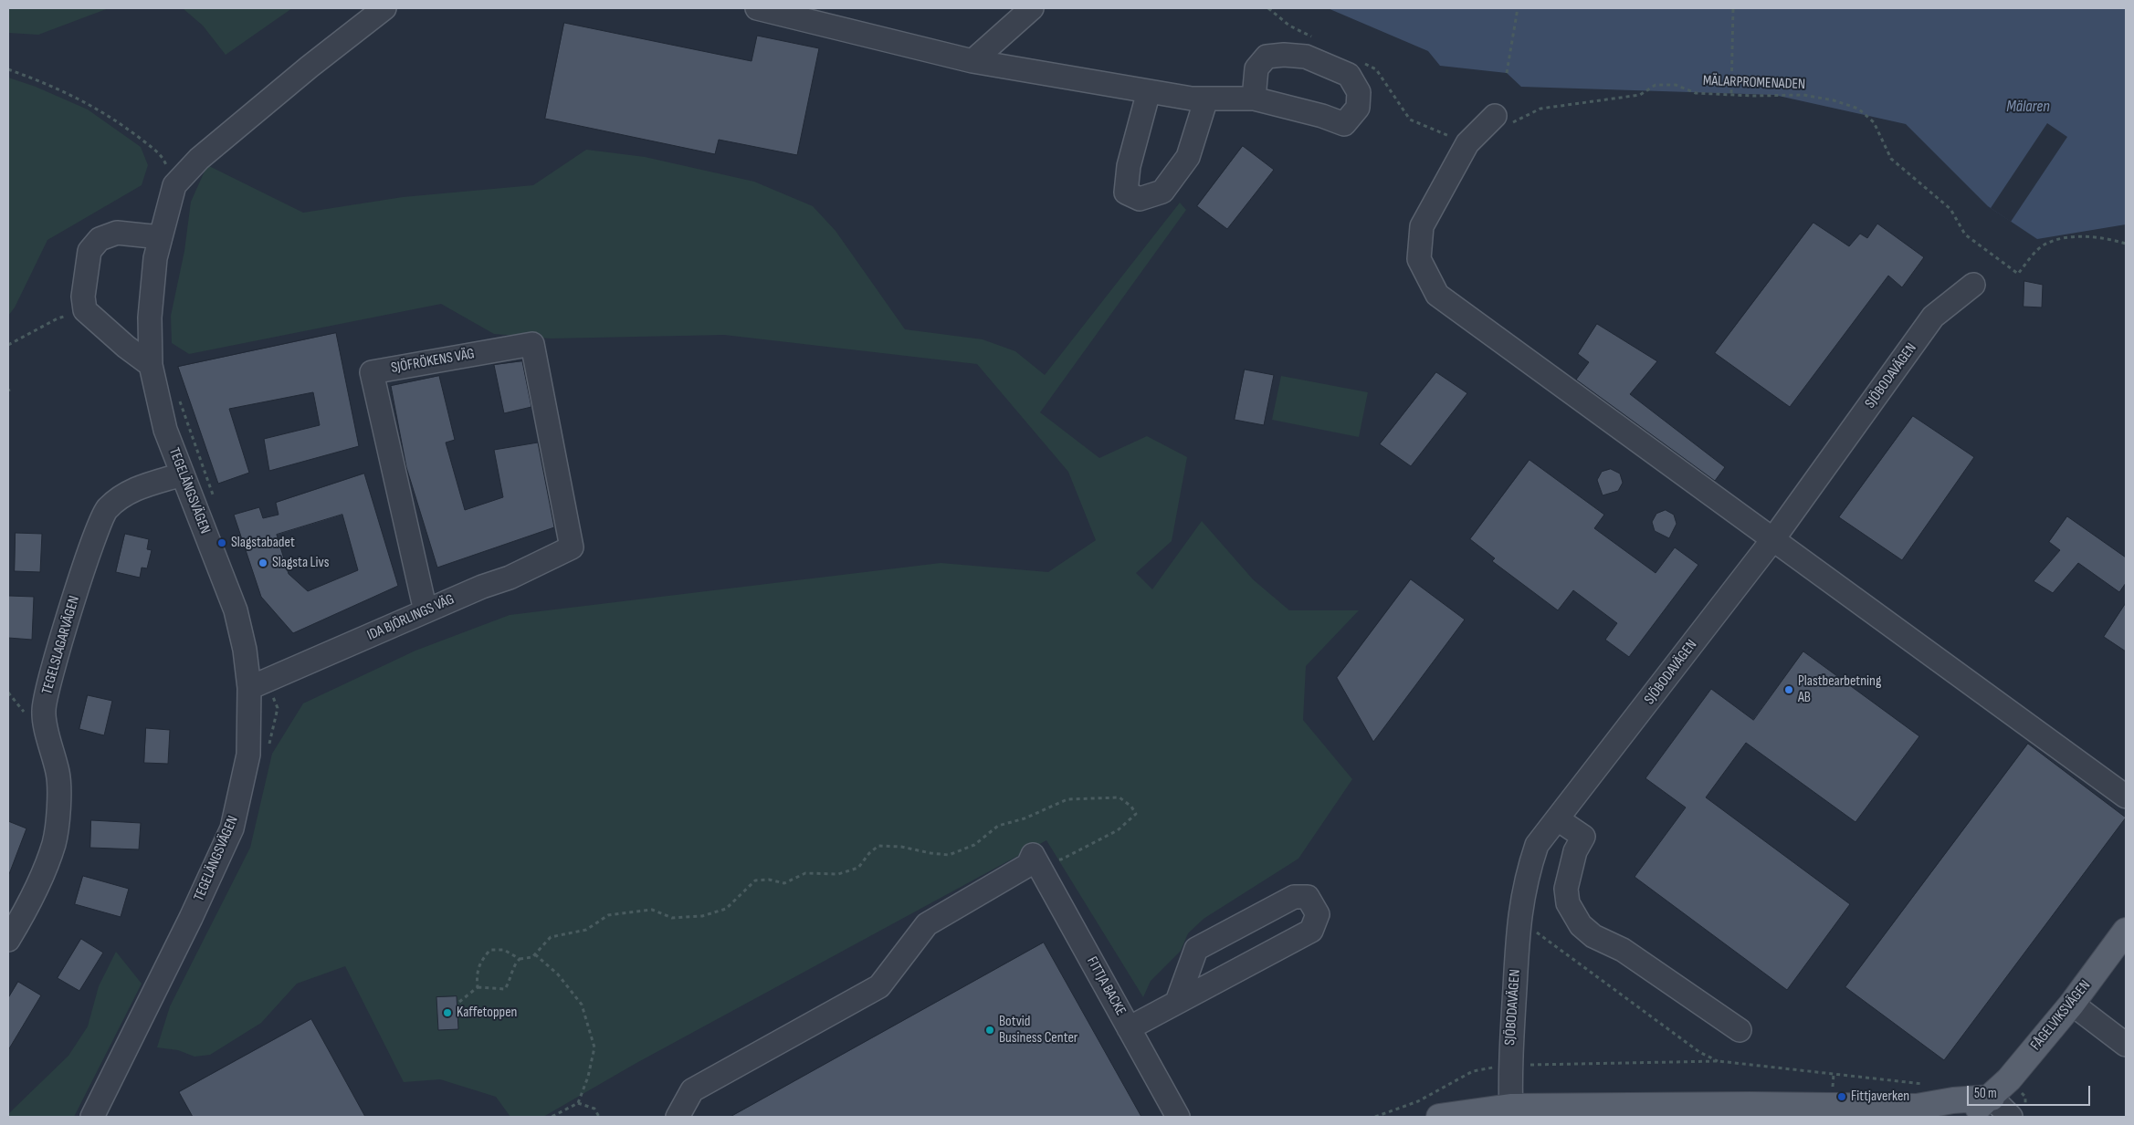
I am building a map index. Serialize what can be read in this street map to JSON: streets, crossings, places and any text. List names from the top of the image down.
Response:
{
  "streets": {
    "main road": ["FÅGELVIKSVÄGEN"],
    "street": [
      "SJÖFRÖKENS VÄG",
      "SJÖBODAVÄGEN",
      "TEGELÄNGSVÄGEN",
      "IDA BJÖRLINGS VÄG",
      "TEGELSLAGARVÄGEN",
      "FITTJA BACKE"
    ],
    "path": ["MÄLARPROMENADEN"]
  },
  "crossings": [
    ["SJÖFRÖKENS VÄG", "IDA BJÖRLINGS VÄG"],
    ["TEGELÄNGSVÄGEN", "IDA BJÖRLINGS VÄG"],
    ["TEGELÄNGSVÄGEN", "TEGELSLAGARVÄGEN"]
  ],
  "water": ["Mälaren"],
  "places": [
    "Slagstabadet",
    "Slagsta Livs",
    "Plastbearbetning AB",
    "Kaffetoppen",
    "Botvid Business Center",
    "Fittjaverken"
  ],
  "scale_bar": "50 m"
}
